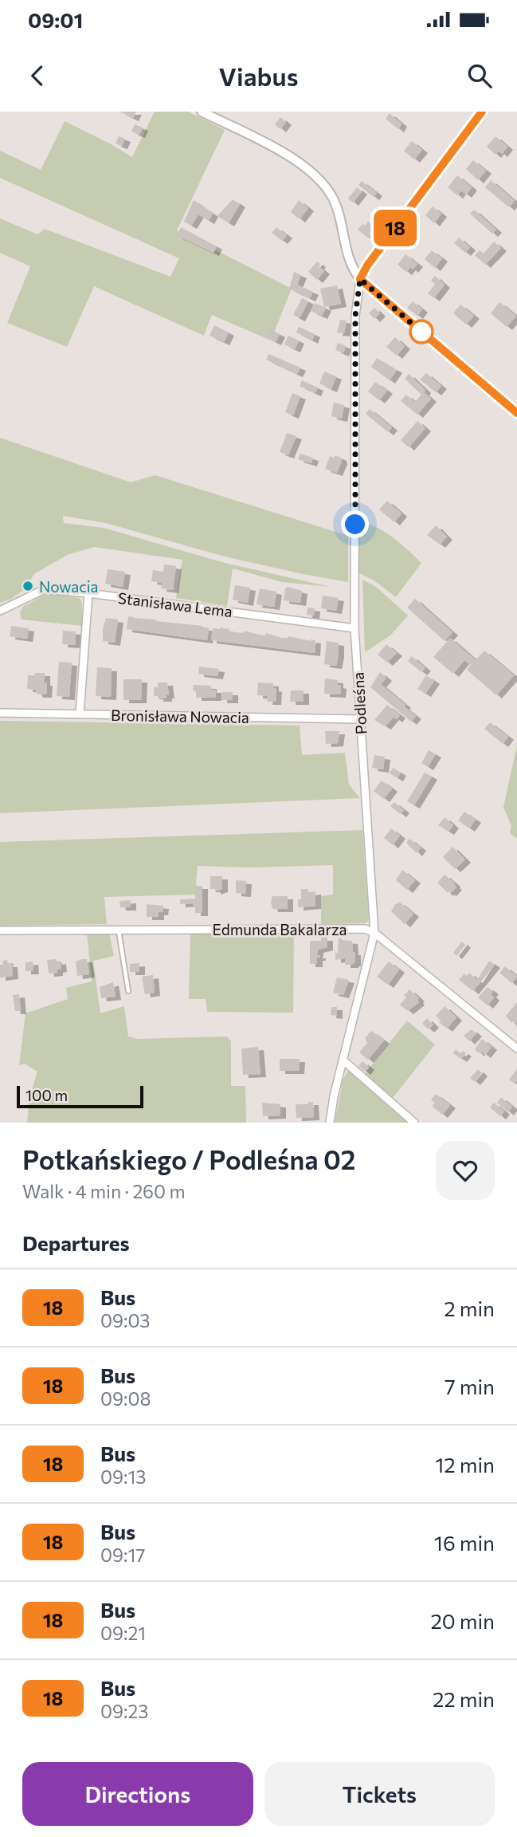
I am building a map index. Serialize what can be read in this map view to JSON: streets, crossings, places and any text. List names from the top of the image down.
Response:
{
  "streets": {
    "street": [
      "Stanisława Lema",
      "Podleśna",
      "Bronisława Nowacia",
      "Edmunda Bakalarza"
    ]
  },
  "crossings": [
    ["Stanisława Lema", "Podleśna"],
    ["Podleśna", "Bronisława Nowacia"],
    ["Podleśna", "Edmunda Bakalarza"]
  ],
  "places": ["Nowacia"],
  "lines": ["bus line 18"],
  "scale_bar": "100 m",
  "page": {
    "status": "09:01",
    "header": "Viabus",
    "on_map": "18",
    "scale": "100 m",
    "heading": [
      ["Potkańskiego / Podleśna 02", "Walk · 4 min · 260 m"],
      "Departures"
    ],
    "list": [
      {
        "mark": "18",
        "name": "Bus",
        "note": "09:03",
        "value": "2 min"
      },
      {
        "mark": "18",
        "name": "Bus",
        "note": "09:08",
        "value": "7 min"
      },
      {
        "mark": "18",
        "name": "Bus",
        "note": "09:13",
        "value": "12 min"
      },
      {
        "mark": "18",
        "name": "Bus",
        "note": "09:17",
        "value": "16 min"
      },
      {
        "mark": "18",
        "name": "Bus",
        "note": "09:21",
        "value": "20 min"
      },
      {
        "mark": "18",
        "name": "Bus",
        "note": "09:23",
        "value": "22 min"
      }
    ],
    "buttons": ["Directions", "Tickets"]
  }
}
